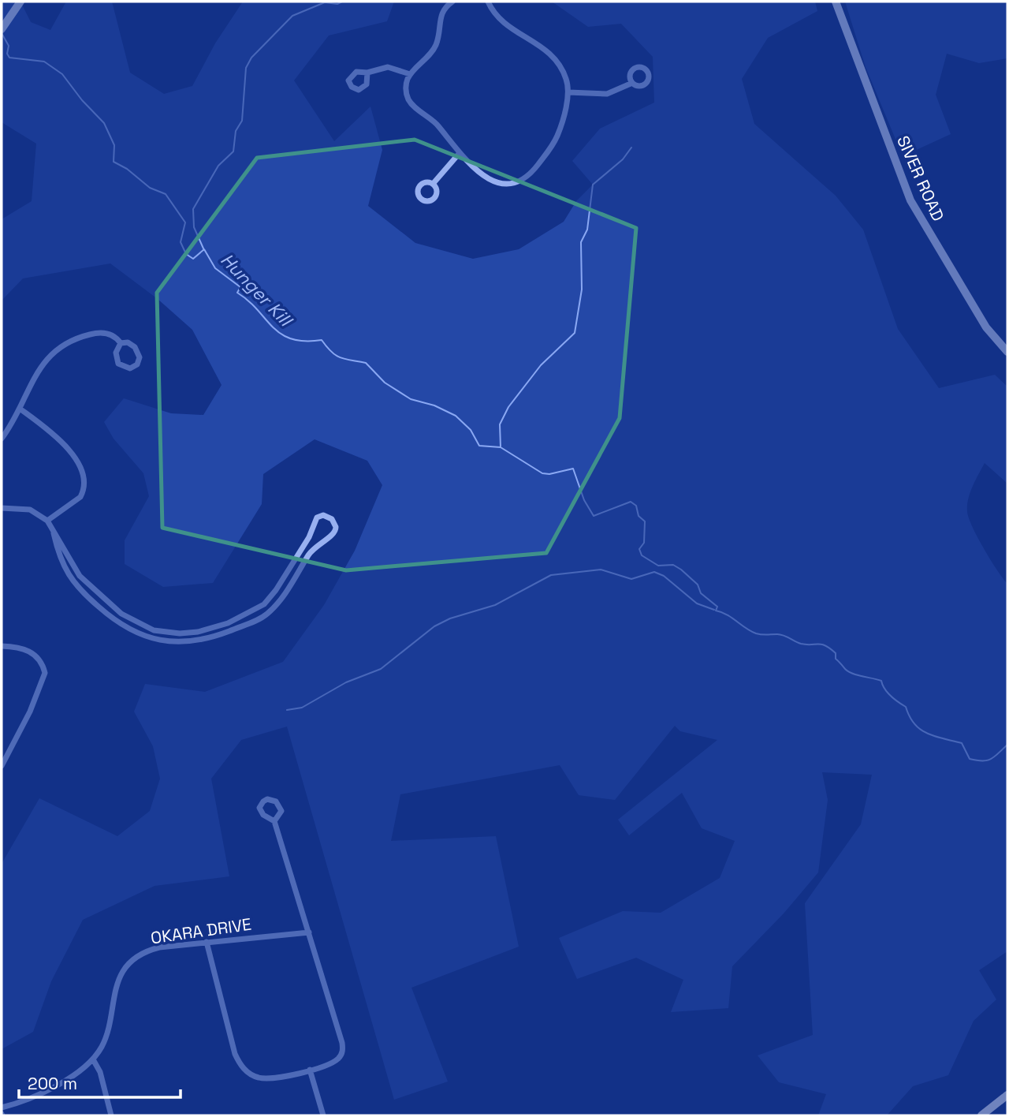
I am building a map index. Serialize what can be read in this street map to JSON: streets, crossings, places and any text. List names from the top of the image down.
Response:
{
  "streets": {
    "street": ["SIVER ROAD", "OKARA DRIVE"]
  },
  "water": ["Hunger Kill"],
  "scale_bar": "200 m"
}
